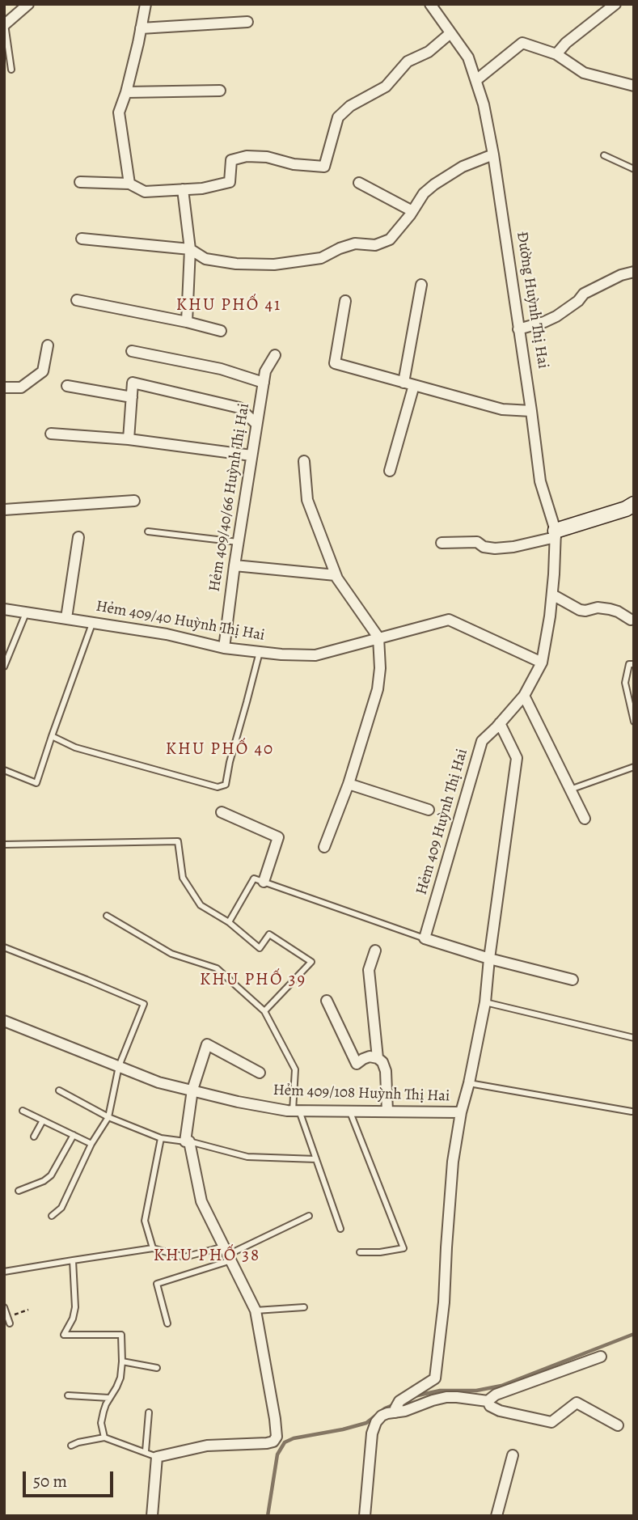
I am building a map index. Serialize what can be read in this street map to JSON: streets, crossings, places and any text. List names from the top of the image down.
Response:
{
  "streets": {
    "street": [
      "Đường Huỳnh Thị Hai",
      "Hẻm 409/40/66 Huỳnh Thị Hai",
      "Hẻm 409/40 Huỳnh Thị Hai",
      "Hẻm 409 Huỳnh Thị Hai",
      "Hẻm 409/108 Huỳnh Thị Hai"
    ]
  },
  "crossings": [
    ["Đường Huỳnh Thị Hai", "Hẻm 409 Huỳnh Thị Hai"],
    ["Hẻm 409/40/66 Huỳnh Thị Hai", "Hẻm 409/40 Huỳnh Thị Hai"],
    ["Hẻm 409/40 Huỳnh Thị Hai", "Hẻm 409 Huỳnh Thị Hai"]
  ],
  "districts": [
    "KHU PHỐ 41",
    "KHU PHỐ 40",
    "KHU PHỐ 39",
    "KHU PHỐ 38"
  ],
  "scale_bar": "50 m"
}
